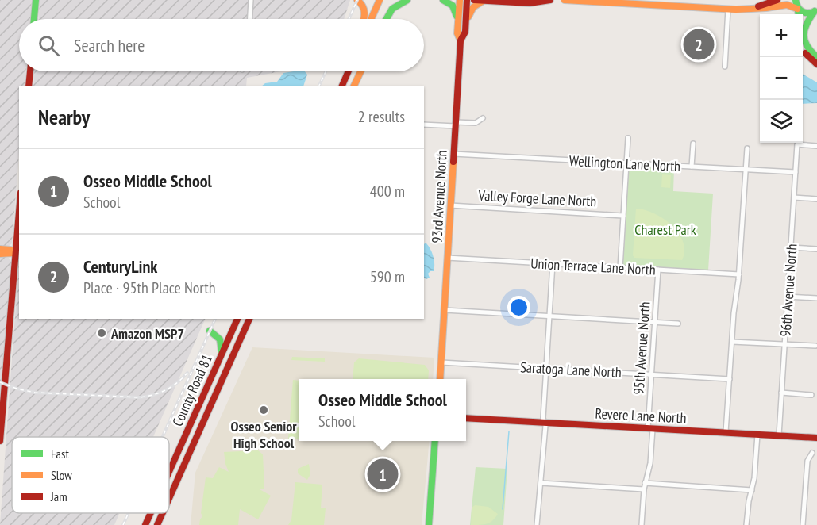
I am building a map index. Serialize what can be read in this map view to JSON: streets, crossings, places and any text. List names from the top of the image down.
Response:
{
  "streets": {
    "main road": ["93rd Avenue North", "County Road 81", "Revere Lane North"],
    "street": [
      "Wellington Lane North",
      "Valley Forge Lane North",
      "Union Terrace Lane North",
      "96th Avenue North",
      "95th Avenue North",
      "Saratoga Lane North"
    ]
  },
  "crossings": [
    ["Wellington Lane North", "93rd Avenue North"],
    ["Wellington Lane North", "96th Avenue North"],
    ["93rd Avenue North", "Valley Forge Lane North"],
    ["93rd Avenue North", "Union Terrace Lane North"],
    ["93rd Avenue North", "Saratoga Lane North"],
    ["Union Terrace Lane North", "95th Avenue North"],
    ["96th Avenue North", "Revere Lane North"],
    ["95th Avenue North", "Saratoga Lane North"],
    ["95th Avenue North", "Revere Lane North"]
  ],
  "parks": ["Charest Park"],
  "places": ["Amazon MSP7", "Osseo Senior High School"],
  "legend": ["Fast", "Slow", "Jam"],
  "page": {
    "map_buttons": ["+", "−"],
    "search": "Search here",
    "pins": ["2", "1"],
    "heading": ["Nearby", "2 results"],
    "list": [
      {
        "mark": "1",
        "name": "Osseo Middle School",
        "note": "School",
        "value": "400 m"
      },
      {
        "mark": "2",
        "name": "CenturyLink",
        "note": "Place · 95th Place North",
        "value": "590 m"
      }
    ],
    "popup": ["Osseo Middle School", "School"]
  }
}
